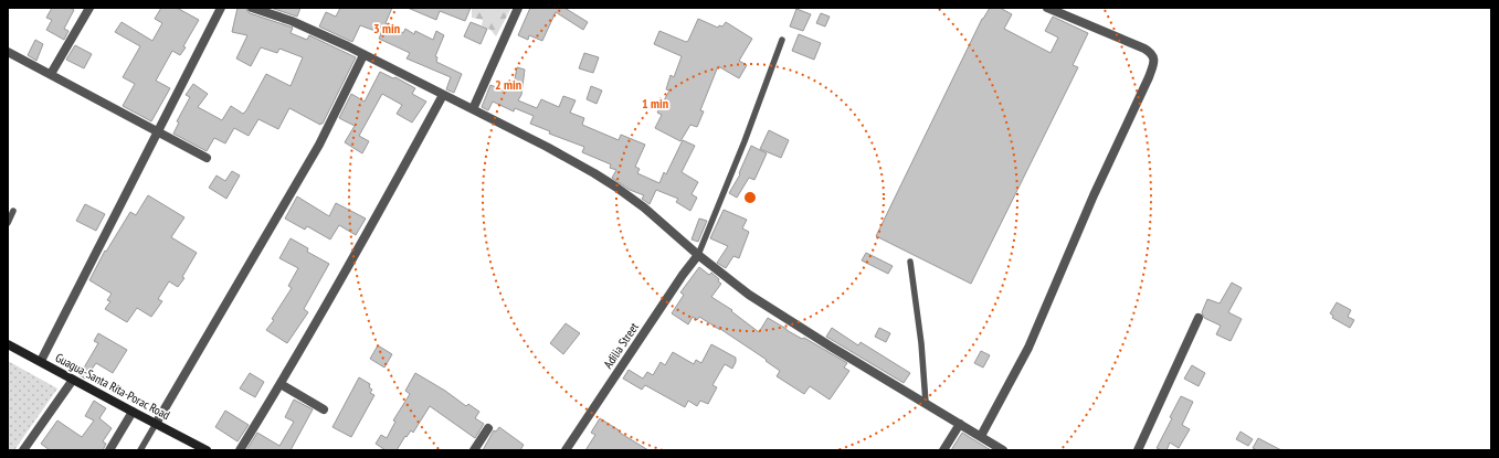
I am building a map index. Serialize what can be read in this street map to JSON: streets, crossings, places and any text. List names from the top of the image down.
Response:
{
  "streets": {
    "main road": ["Guagua-Santa Rita-Porac Road"],
    "street": ["Adilia Street"]
  },
  "rings": ["3 min", "2 min", "1 min"]
}
